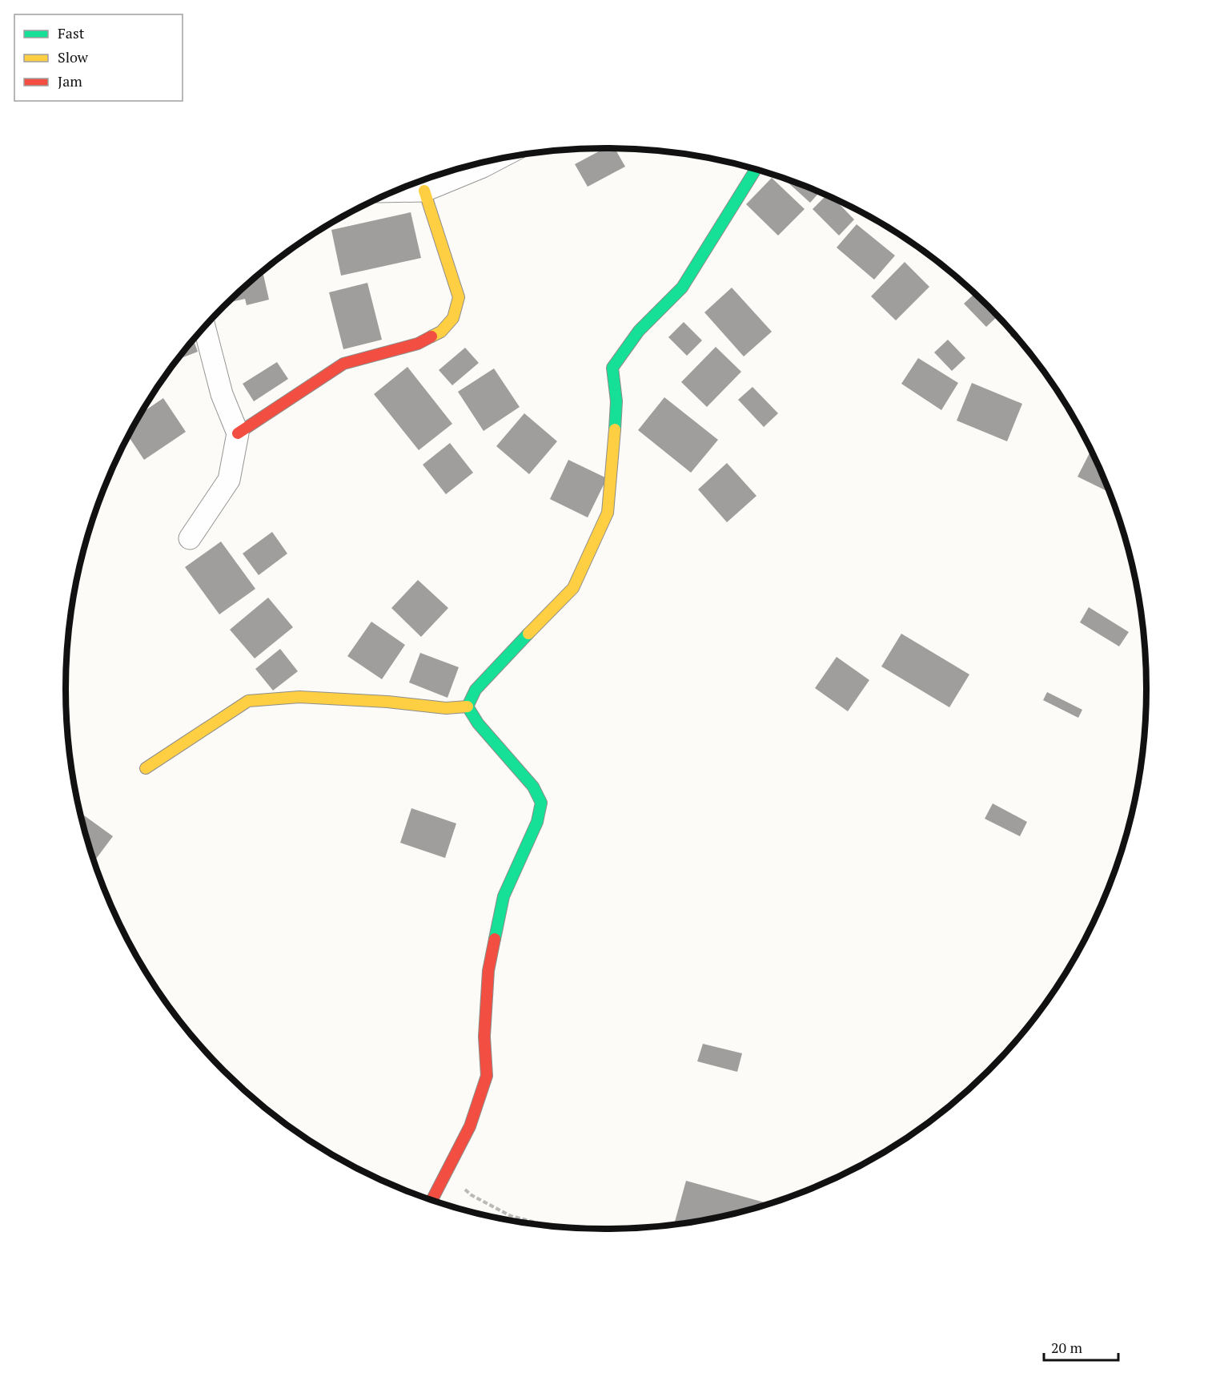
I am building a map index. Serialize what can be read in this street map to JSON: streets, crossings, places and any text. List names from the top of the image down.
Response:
{
  "legend": ["Fast", "Slow", "Jam"],
  "scale_bar": "20 m"
}
